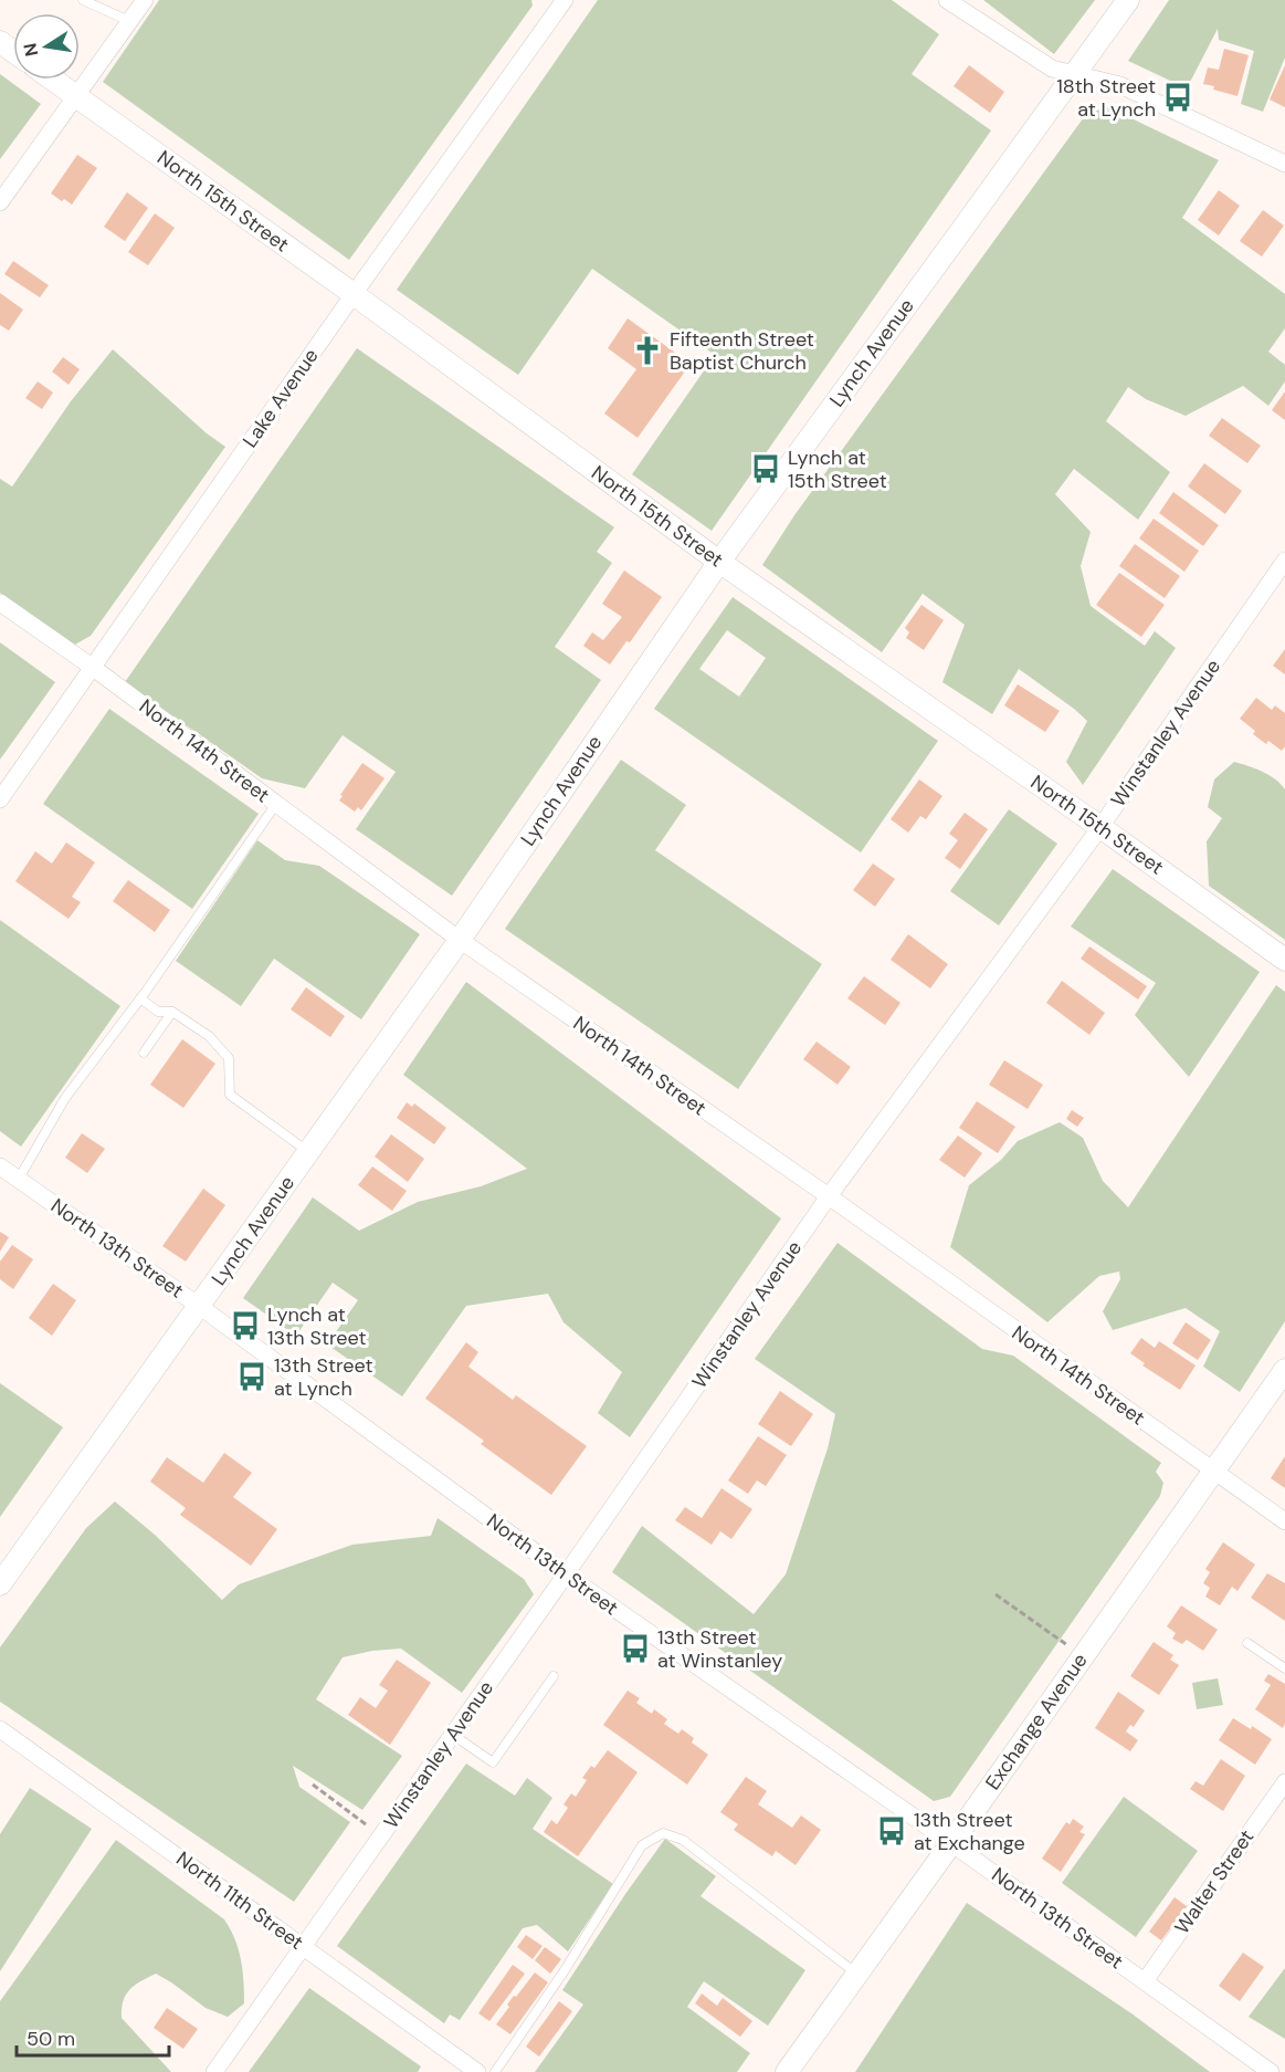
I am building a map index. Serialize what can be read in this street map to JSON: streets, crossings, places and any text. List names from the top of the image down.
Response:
{
  "streets": {
    "street": [
      "North 15th Street",
      "Lynch Avenue",
      "Lake Avenue",
      "Winstanley Avenue",
      "North 14th Street",
      "North 13th Street",
      "Exchange Avenue",
      "Walter Street",
      "North 11th Street"
    ]
  },
  "crossings": [
    ["North 15th Street", "Lynch Avenue"],
    ["North 15th Street", "Lake Avenue"],
    ["North 15th Street", "Winstanley Avenue"],
    ["Lynch Avenue", "North 14th Street"],
    ["Lynch Avenue", "North 13th Street"],
    ["Lake Avenue", "North 14th Street"],
    ["Winstanley Avenue", "North 14th Street"],
    ["Winstanley Avenue", "North 13th Street"],
    ["Winstanley Avenue", "North 11th Street"],
    ["North 14th Street", "Exchange Avenue"],
    ["North 13th Street", "Exchange Avenue"],
    ["North 13th Street", "Walter Street"]
  ],
  "places": {
    "bus stop": [
      "18th Street at Lynch",
      "Lynch at 15th Street",
      "Lynch at 13th Street",
      "13th Street at Lynch",
      "13th Street at Winstanley",
      "13th Street at Exchange"
    ],
    "church": ["Fifteenth Street Baptist Church"]
  },
  "scale_bar": "50 m",
  "north": "left"
}
